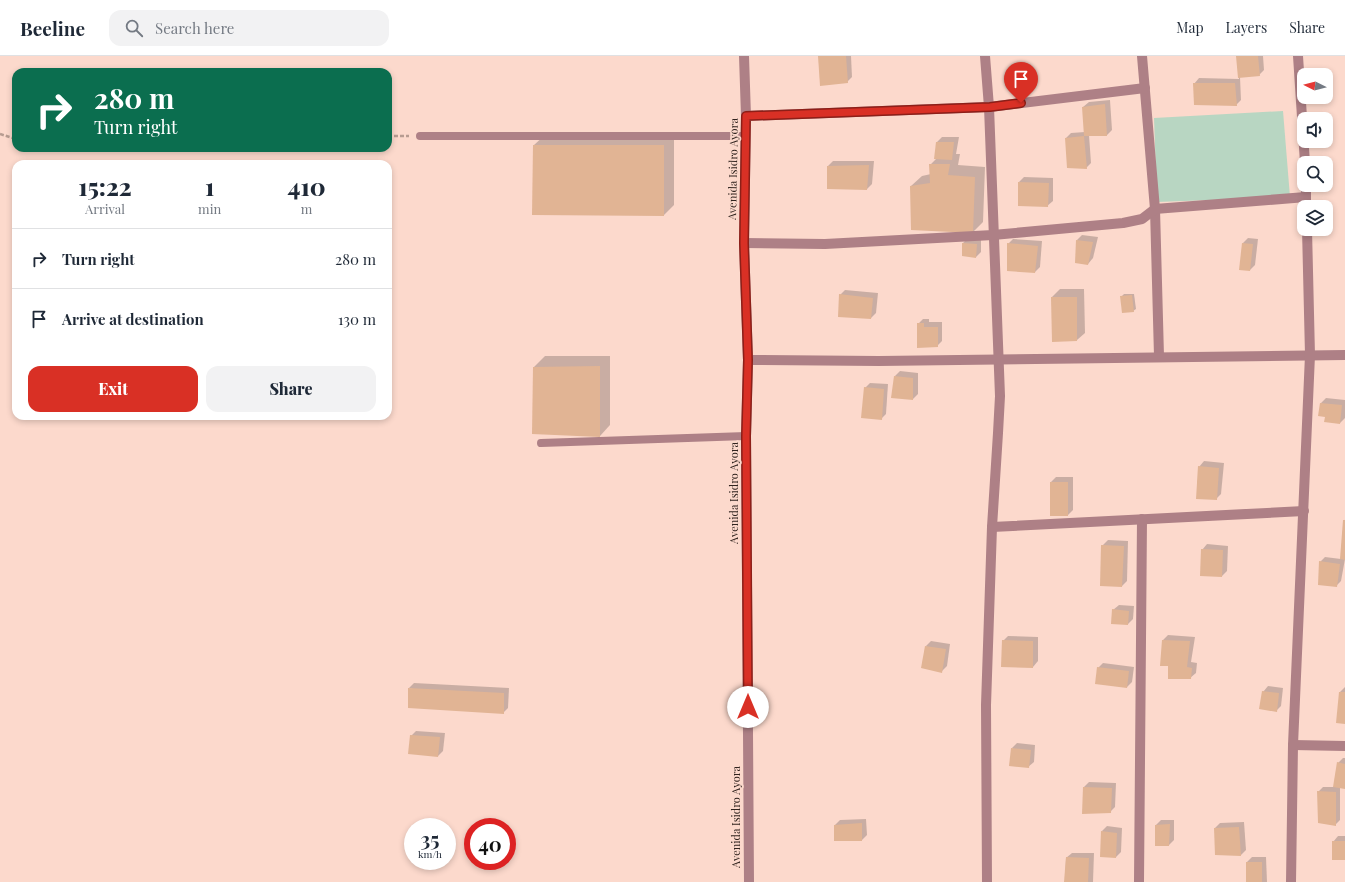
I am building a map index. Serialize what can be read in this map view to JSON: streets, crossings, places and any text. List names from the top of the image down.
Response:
{
  "streets": {
    "street": ["Avenida Isidro Ayora"]
  },
  "north": "left",
  "page": {
    "header": "Beeline",
    "search": "Search here",
    "nav": ["Map", "Layers", "Share"],
    "turn": ["280 m", "Turn right"],
    "eta": [
      "15:22",
      "Arrival",
      "1",
      "min",
      "410",
      "m"
    ],
    "list": [
      {
        "name": "Turn right",
        "value": "280 m"
      },
      {
        "name": "Arrive at destination",
        "value": "130 m"
      }
    ],
    "buttons": ["Exit", "Share"],
    "speed": "35 km/h",
    "limit": "40"
  }
}
